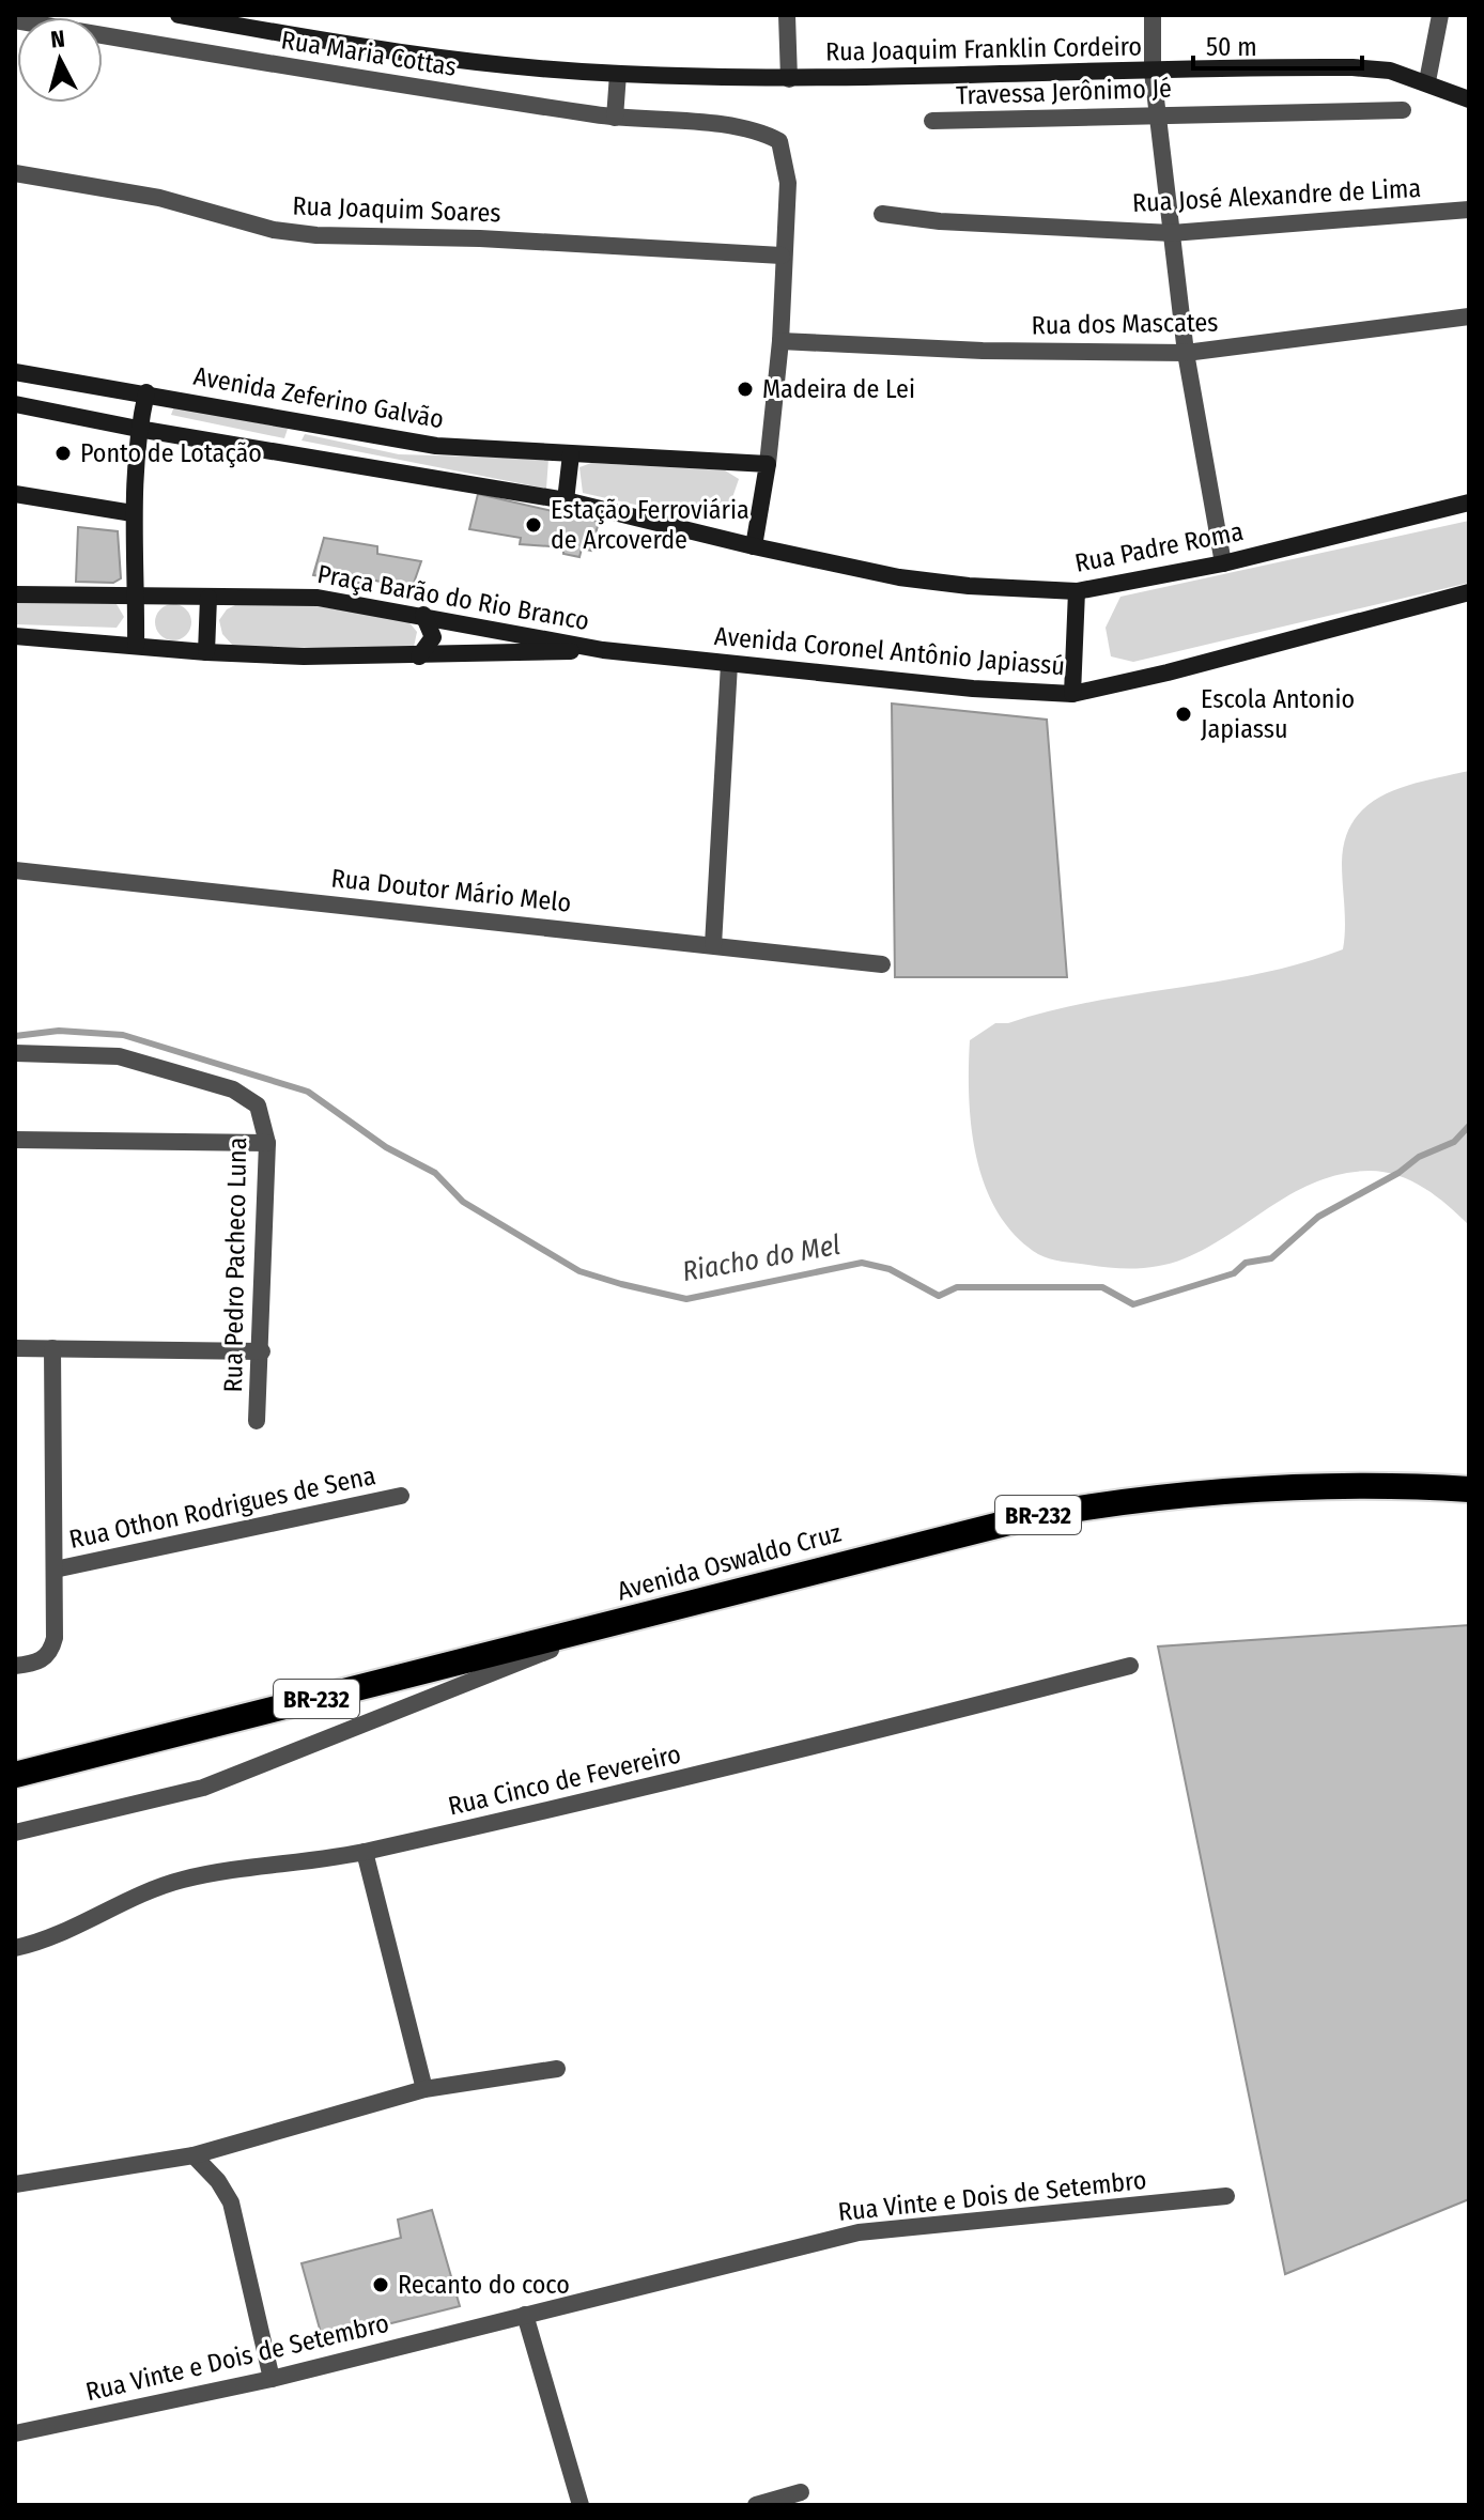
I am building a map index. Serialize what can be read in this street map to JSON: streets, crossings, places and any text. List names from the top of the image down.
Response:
{
  "streets": {
    "highway": ["BR-232", "Avenida Oswaldo Cruz"],
    "street": [
      "Rua Joaquim Franklin Cordeiro",
      "Rua Maria Cottas",
      "Travessa Jerônimo Jé",
      "Rua José Alexandre de Lima",
      "Rua Joaquim Soares",
      "Rua dos Mascates",
      "Avenida Zeferino Galvão",
      "Rua Padre Roma",
      "Praça Barão do Rio Branco",
      "Avenida Coronel Antônio Japiassú",
      "Rua Doutor Mário Melo",
      "Rua Pedro Pacheco Luna",
      "Rua Othon Rodrigues de Sena",
      "Rua Cinco de Fevereiro",
      "Rua Vinte e Dois de Setembro"
    ]
  },
  "crossings": [
    ["Rua Maria Cottas", "Rua Joaquim Soares"],
    ["Praça Barão do Rio Branco", "Avenida Coronel Antônio Japiassú"]
  ],
  "water": ["Riacho do Mel"],
  "places": [
    "Madeira de Lei",
    "Ponto de Lotação",
    "Estação Ferroviária de Arcoverde",
    "Escola Antonio Japiassu",
    "Recanto do coco"
  ],
  "scale_bar": "50 m",
  "north": "top"
}
